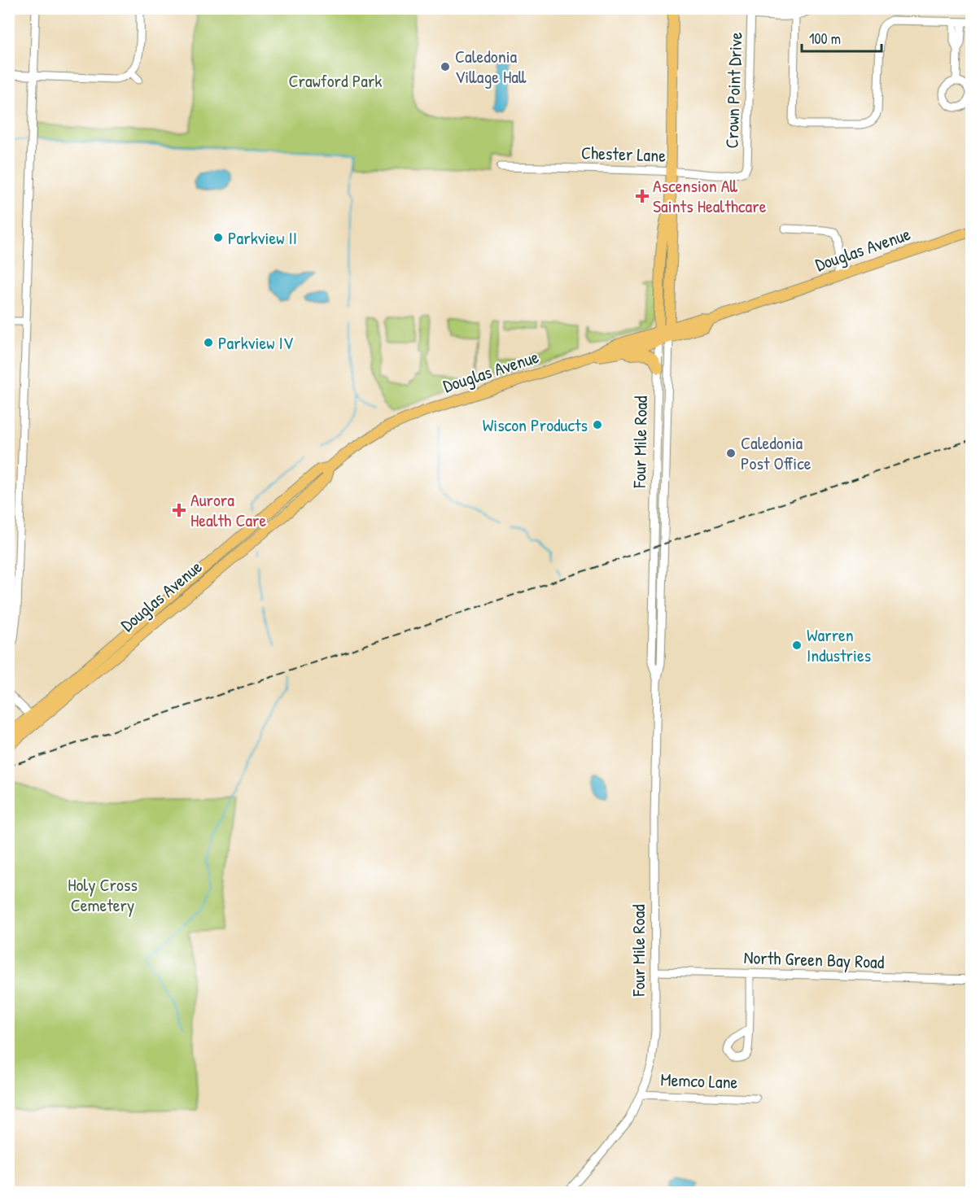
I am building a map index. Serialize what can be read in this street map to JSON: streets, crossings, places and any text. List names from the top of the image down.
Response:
{
  "streets": {
    "main road": ["Douglas Avenue", "Four Mile Road"],
    "street": [
      "Crown Point Drive",
      "Chester Lane",
      "North Green Bay Road",
      "Memco Lane"
    ]
  },
  "crossings": [
    ["Crown Point Drive", "Chester Lane"],
    ["Chester Lane", "Four Mile Road"],
    ["Douglas Avenue", "Four Mile Road"],
    ["Four Mile Road", "North Green Bay Road"],
    ["Four Mile Road", "Memco Lane"]
  ],
  "parks": ["Crawford Park", "Holy Cross Cemetery"],
  "places": {
    "other": [
      "Caledonia Village Hall",
      "Parkview II",
      "Parkview IV",
      "Wiscon Products",
      "Caledonia Post Office",
      "Warren Industries"
    ],
    "health": ["Ascension All Saints Healthcare", "Aurora Health Care"]
  },
  "scale_bar": "100 m"
}
